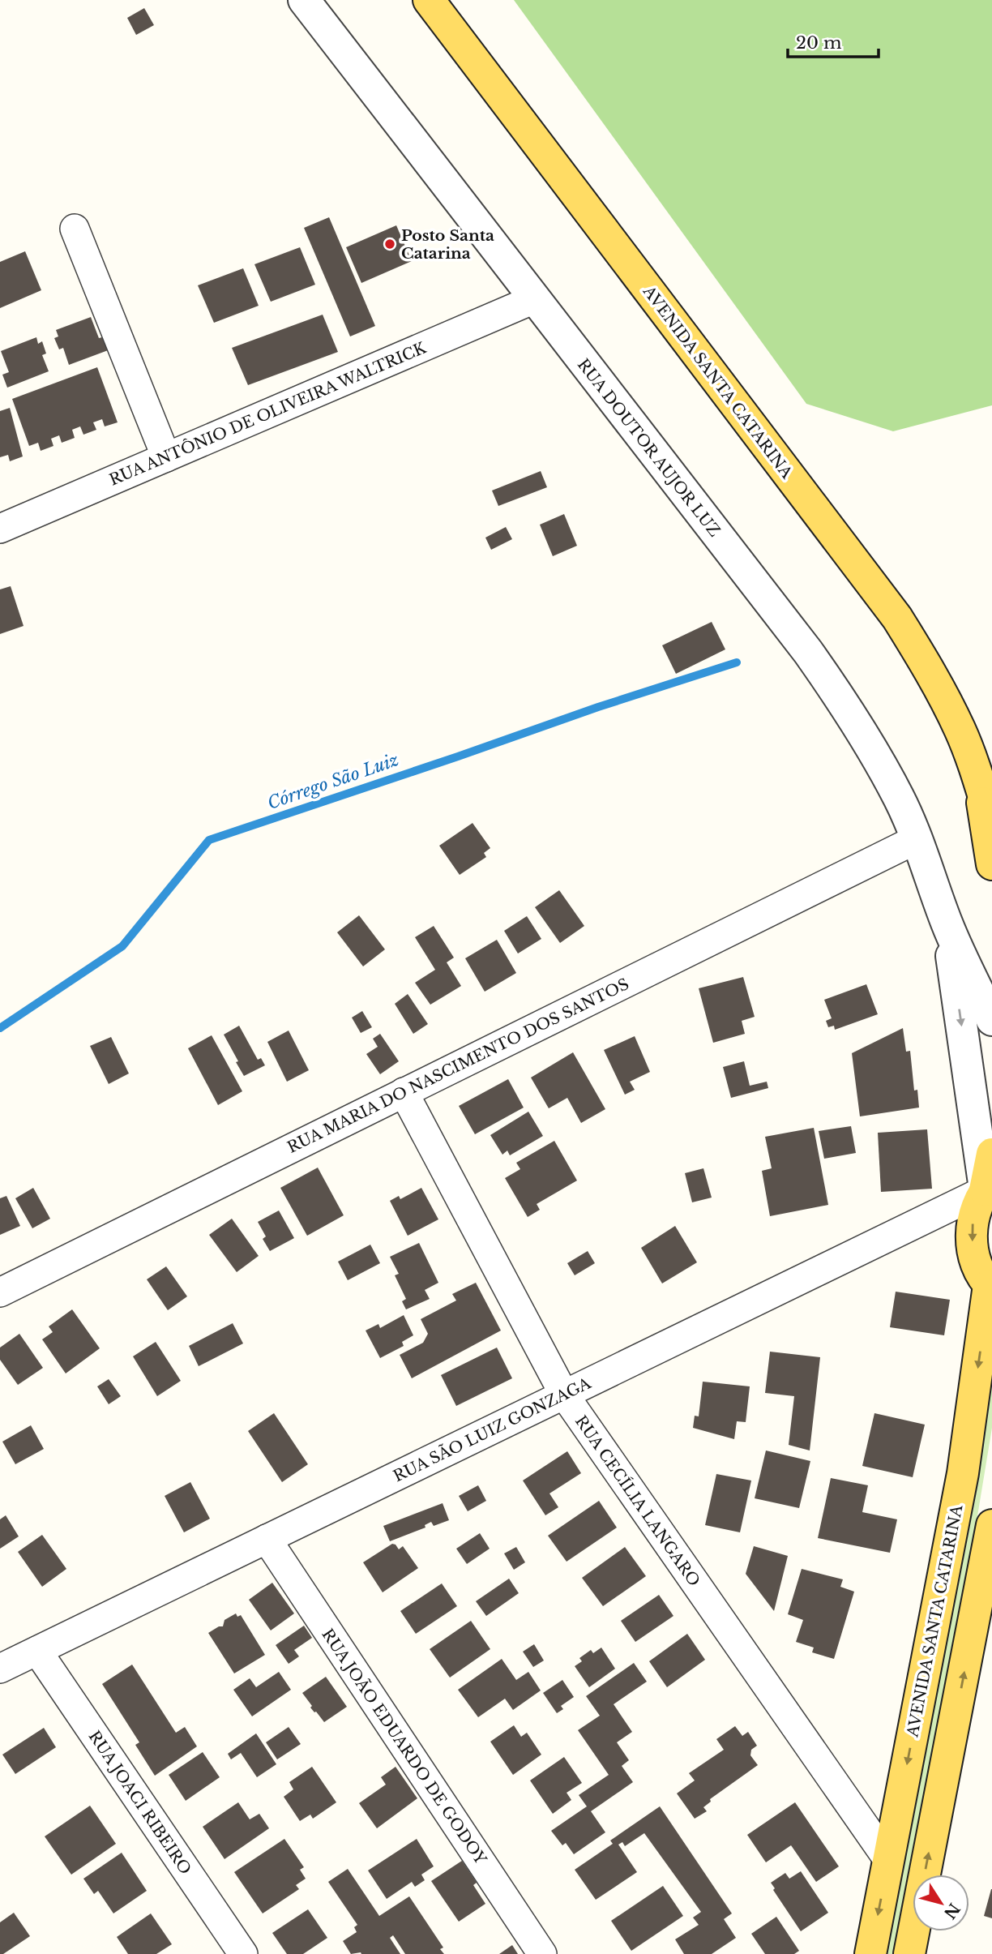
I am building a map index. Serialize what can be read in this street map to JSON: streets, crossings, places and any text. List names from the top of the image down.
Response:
{
  "streets": {
    "main road": ["AVENIDA SANTA CATARINA"],
    "street": [
      "RUA ANTÔNIO DE OLIVEIRA WALTRICK",
      "RUA DOUTOR AUJOR LUZ",
      "RUA MARIA DO NASCIMENTO DOS SANTOS",
      "RUA SÃO LUIZ GONZAGA",
      "RUA CECÍLIA LANGARO",
      "RUA JOÃO EDUARDO DE GODOY",
      "RUA JOACI RIBEIRO"
    ]
  },
  "crossings": [
    ["AVENIDA SANTA CATARINA", "RUA CECÍLIA LANGARO"],
    ["RUA ANTÔNIO DE OLIVEIRA WALTRICK", "RUA DOUTOR AUJOR LUZ"],
    ["RUA DOUTOR AUJOR LUZ", "RUA MARIA DO NASCIMENTO DOS SANTOS"],
    ["RUA DOUTOR AUJOR LUZ", "RUA SÃO LUIZ GONZAGA"],
    ["RUA MARIA DO NASCIMENTO DOS SANTOS", "RUA CECÍLIA LANGARO"],
    ["RUA SÃO LUIZ GONZAGA", "RUA CECÍLIA LANGARO"],
    ["RUA SÃO LUIZ GONZAGA", "RUA JOÃO EDUARDO DE GODOY"],
    ["RUA SÃO LUIZ GONZAGA", "RUA JOACI RIBEIRO"]
  ],
  "water": ["Córrego São Luiz"],
  "places": ["Posto Santa Catarina"],
  "scale_bar": "20 m",
  "north": "bottom right"
}
